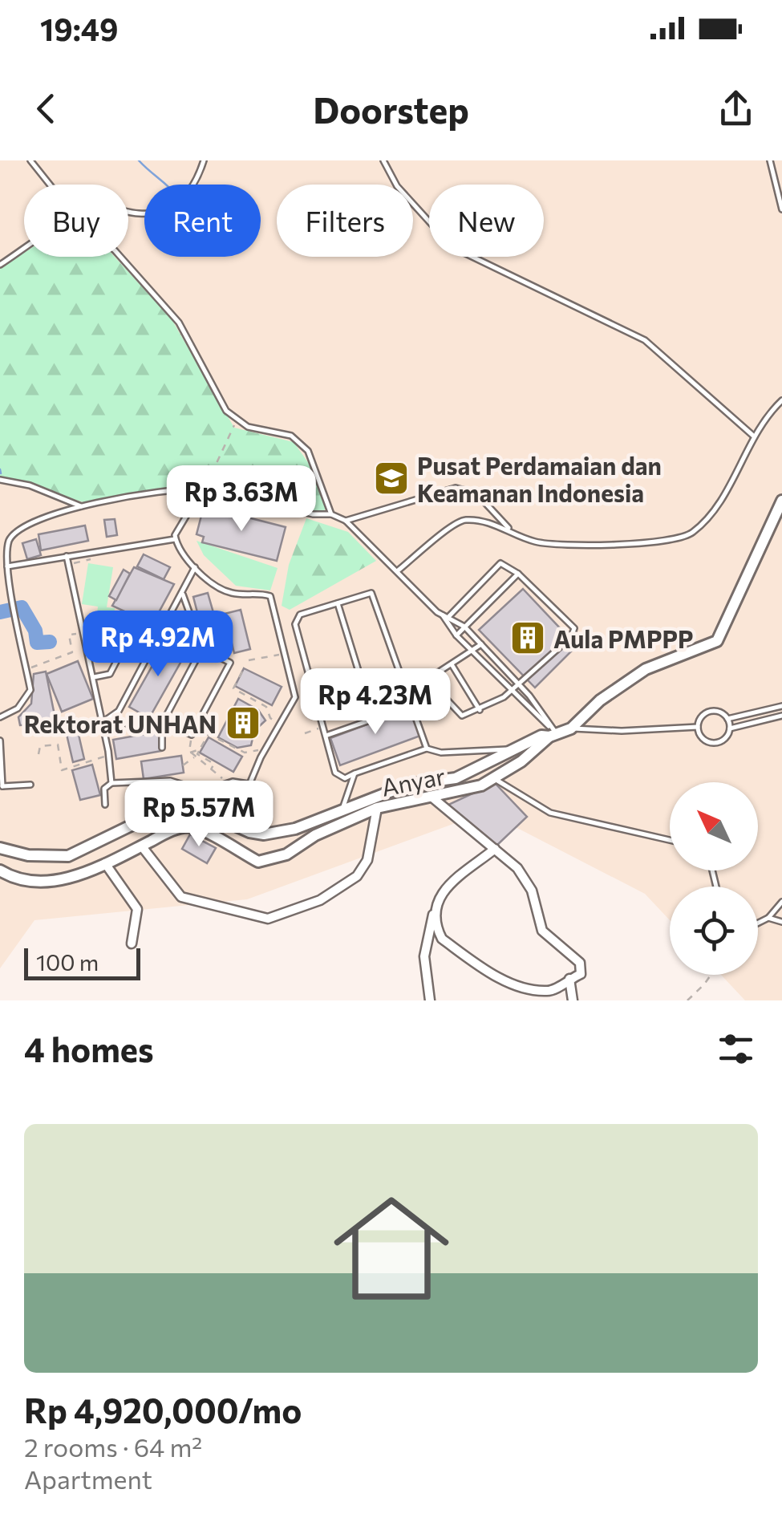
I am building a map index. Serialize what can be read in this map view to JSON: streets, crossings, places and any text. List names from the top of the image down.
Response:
{
  "streets": {
    "street": ["Anyar"]
  },
  "places": {
    "school or university": ["Pusat Perdamaian dan Keamanan Indonesia"],
    "building": ["Aula PMPPP", "Rektorat UNHAN"]
  },
  "scale_bar": "100 m",
  "north": "top left",
  "page": {
    "status": "19:49",
    "header": "Doorstep",
    "chip": [
      "Buy",
      "Rent",
      "Filters",
      "New"
    ],
    "price": [
      "Rp 3.63M",
      "Rp 4.92M",
      "Rp 4.23M",
      "Rp 5.57M"
    ],
    "scale": "100 m",
    "heading": "4 homes",
    "list": [
      {
        "name": "Rp 4,920,000/mo",
        "note": "2 rooms · 64 m² · Apartment"
      }
    ]
  }
}
